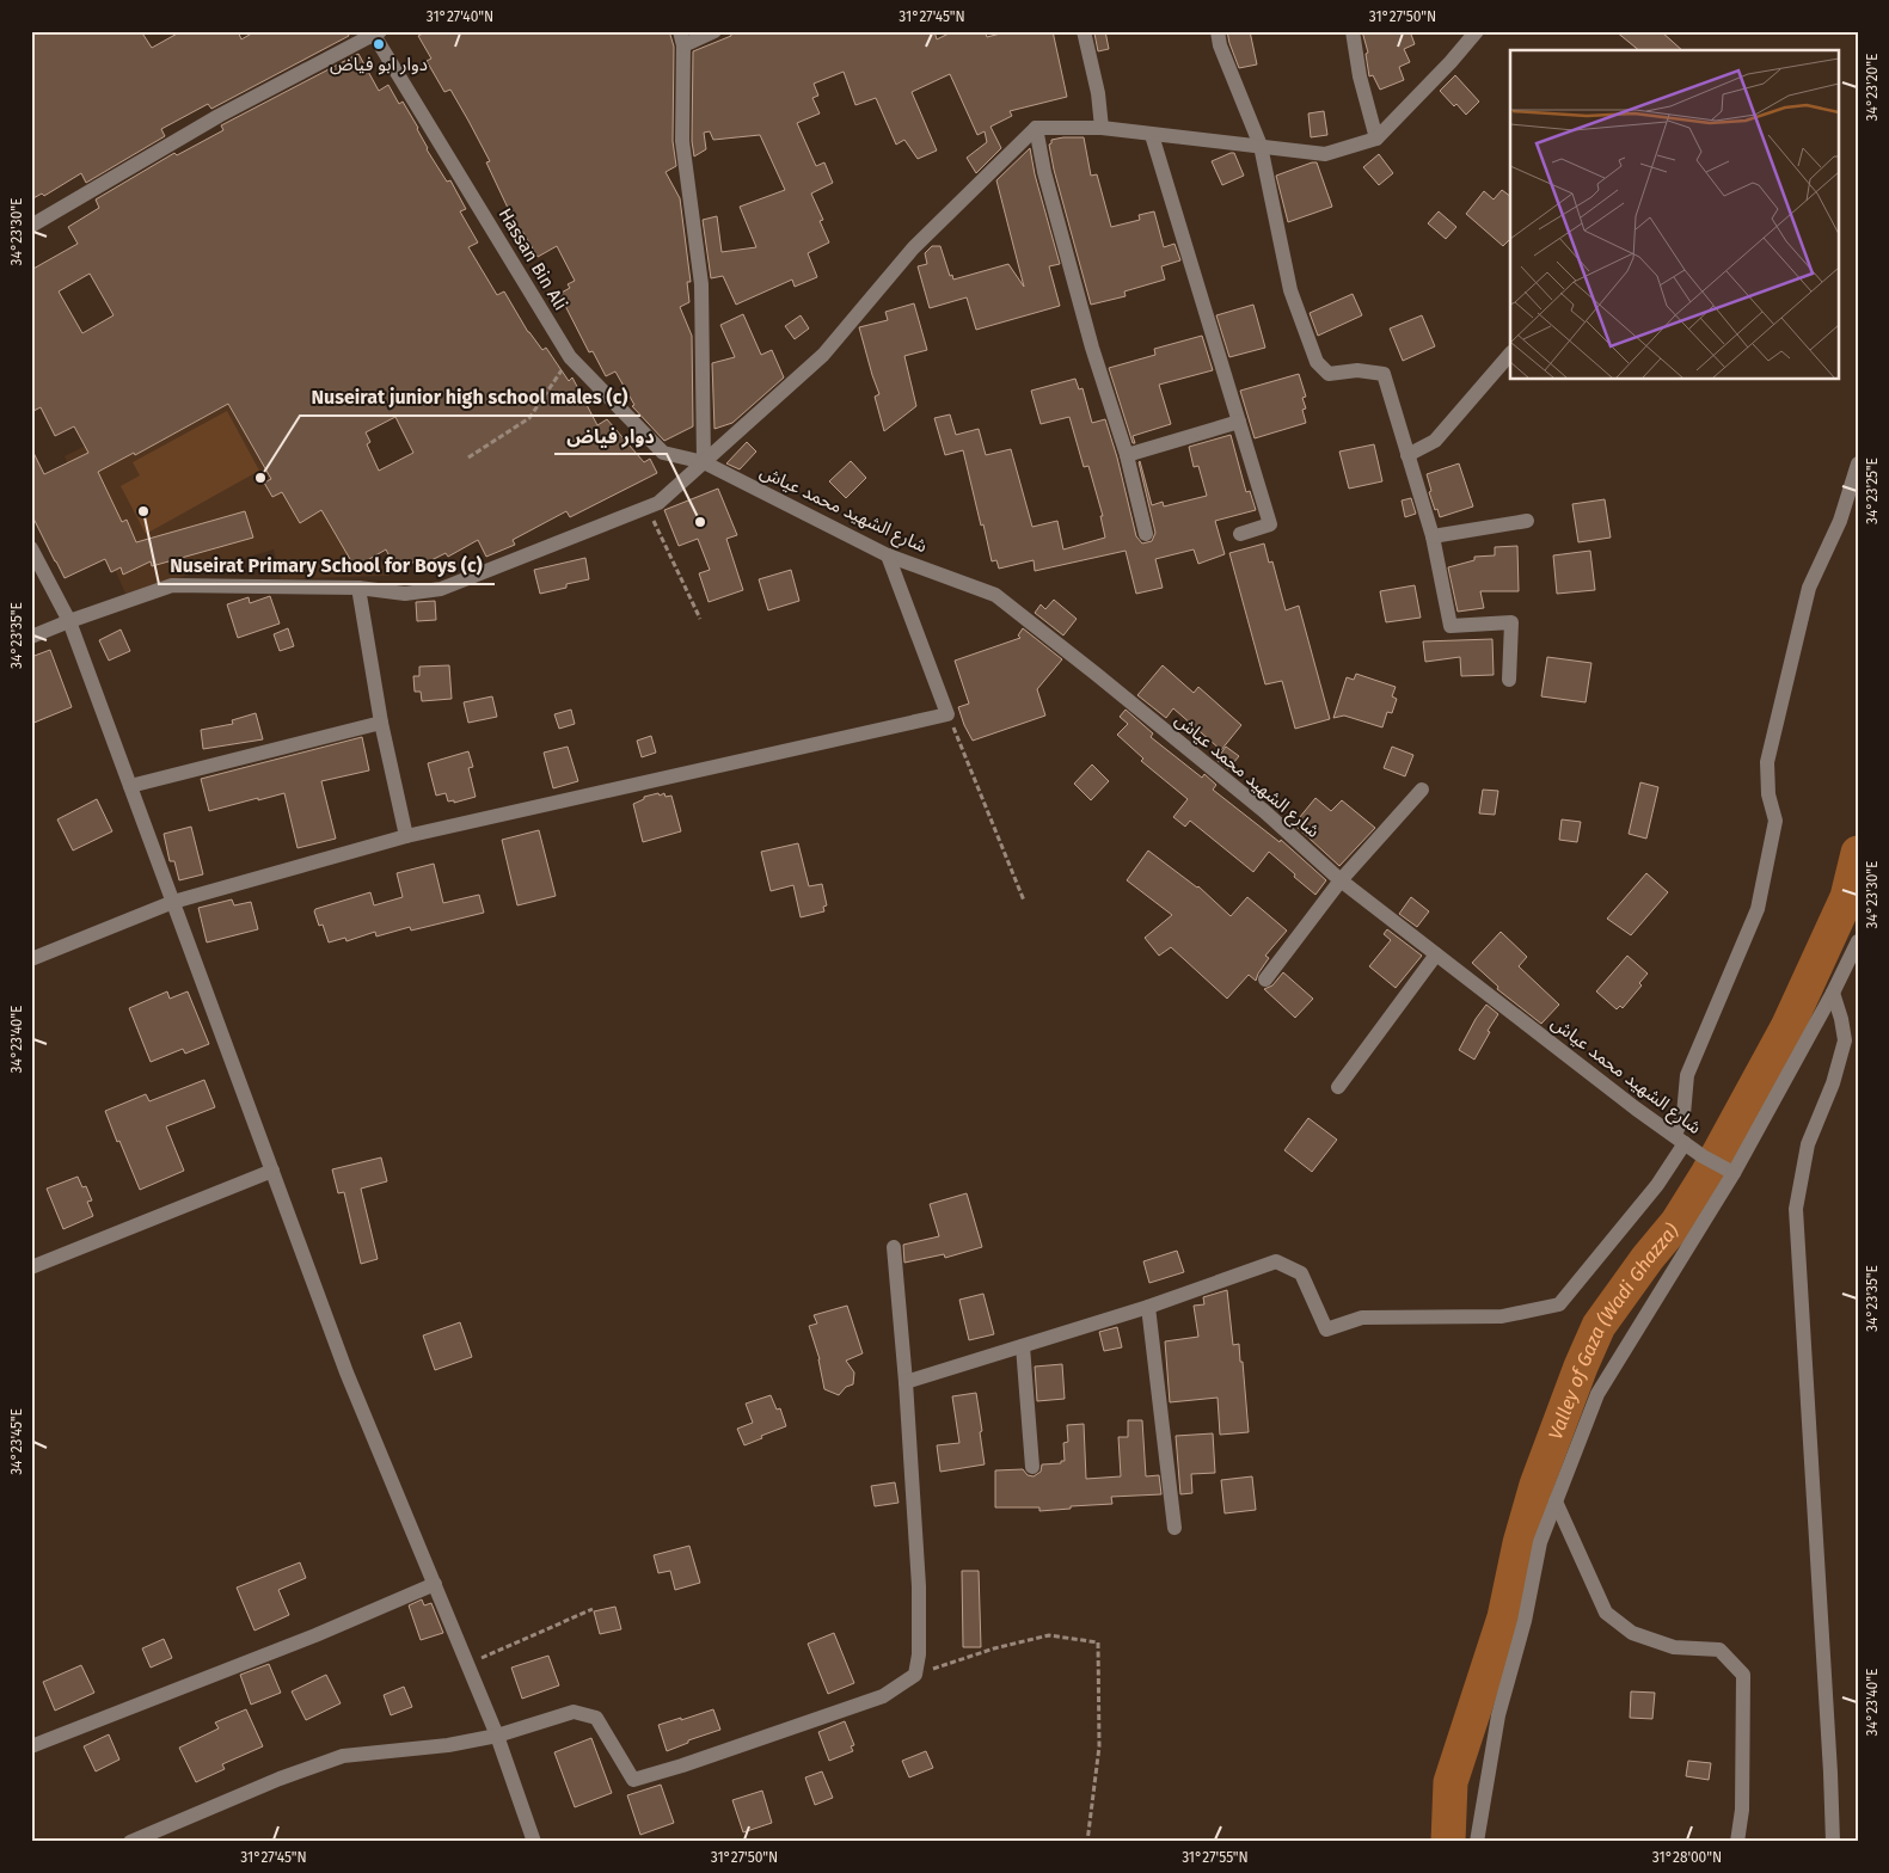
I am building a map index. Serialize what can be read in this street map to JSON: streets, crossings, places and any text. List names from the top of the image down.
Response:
{
  "streets": {
    "street": ["Hassan Bin Ali", "شارع الشهيد محمد عياش"]
  },
  "crossings": [
    ["Hassan Bin Ali", "شارع الشهيد محمد عياش"]
  ],
  "water": ["Valley of Gaza (Wadi Ghazza)"],
  "places": [
    "دوار ابو فياض",
    "Nuseirat junior high school males (c)",
    "Nuseirat Primary School for Boys (c)",
    "دوار فياض"
  ],
  "coordinates": [
    "31°27'40\"N",
    "31°27'45\"N",
    "31°27'50\"N",
    "34°23'20\"E",
    "34°23'30\"E",
    "34°23'25\"E",
    "34°23'35\"E",
    "34°23'40\"E",
    "34°23'45\"E",
    "31°27'55\"N",
    "31°28'00\"N"
  ]
}
